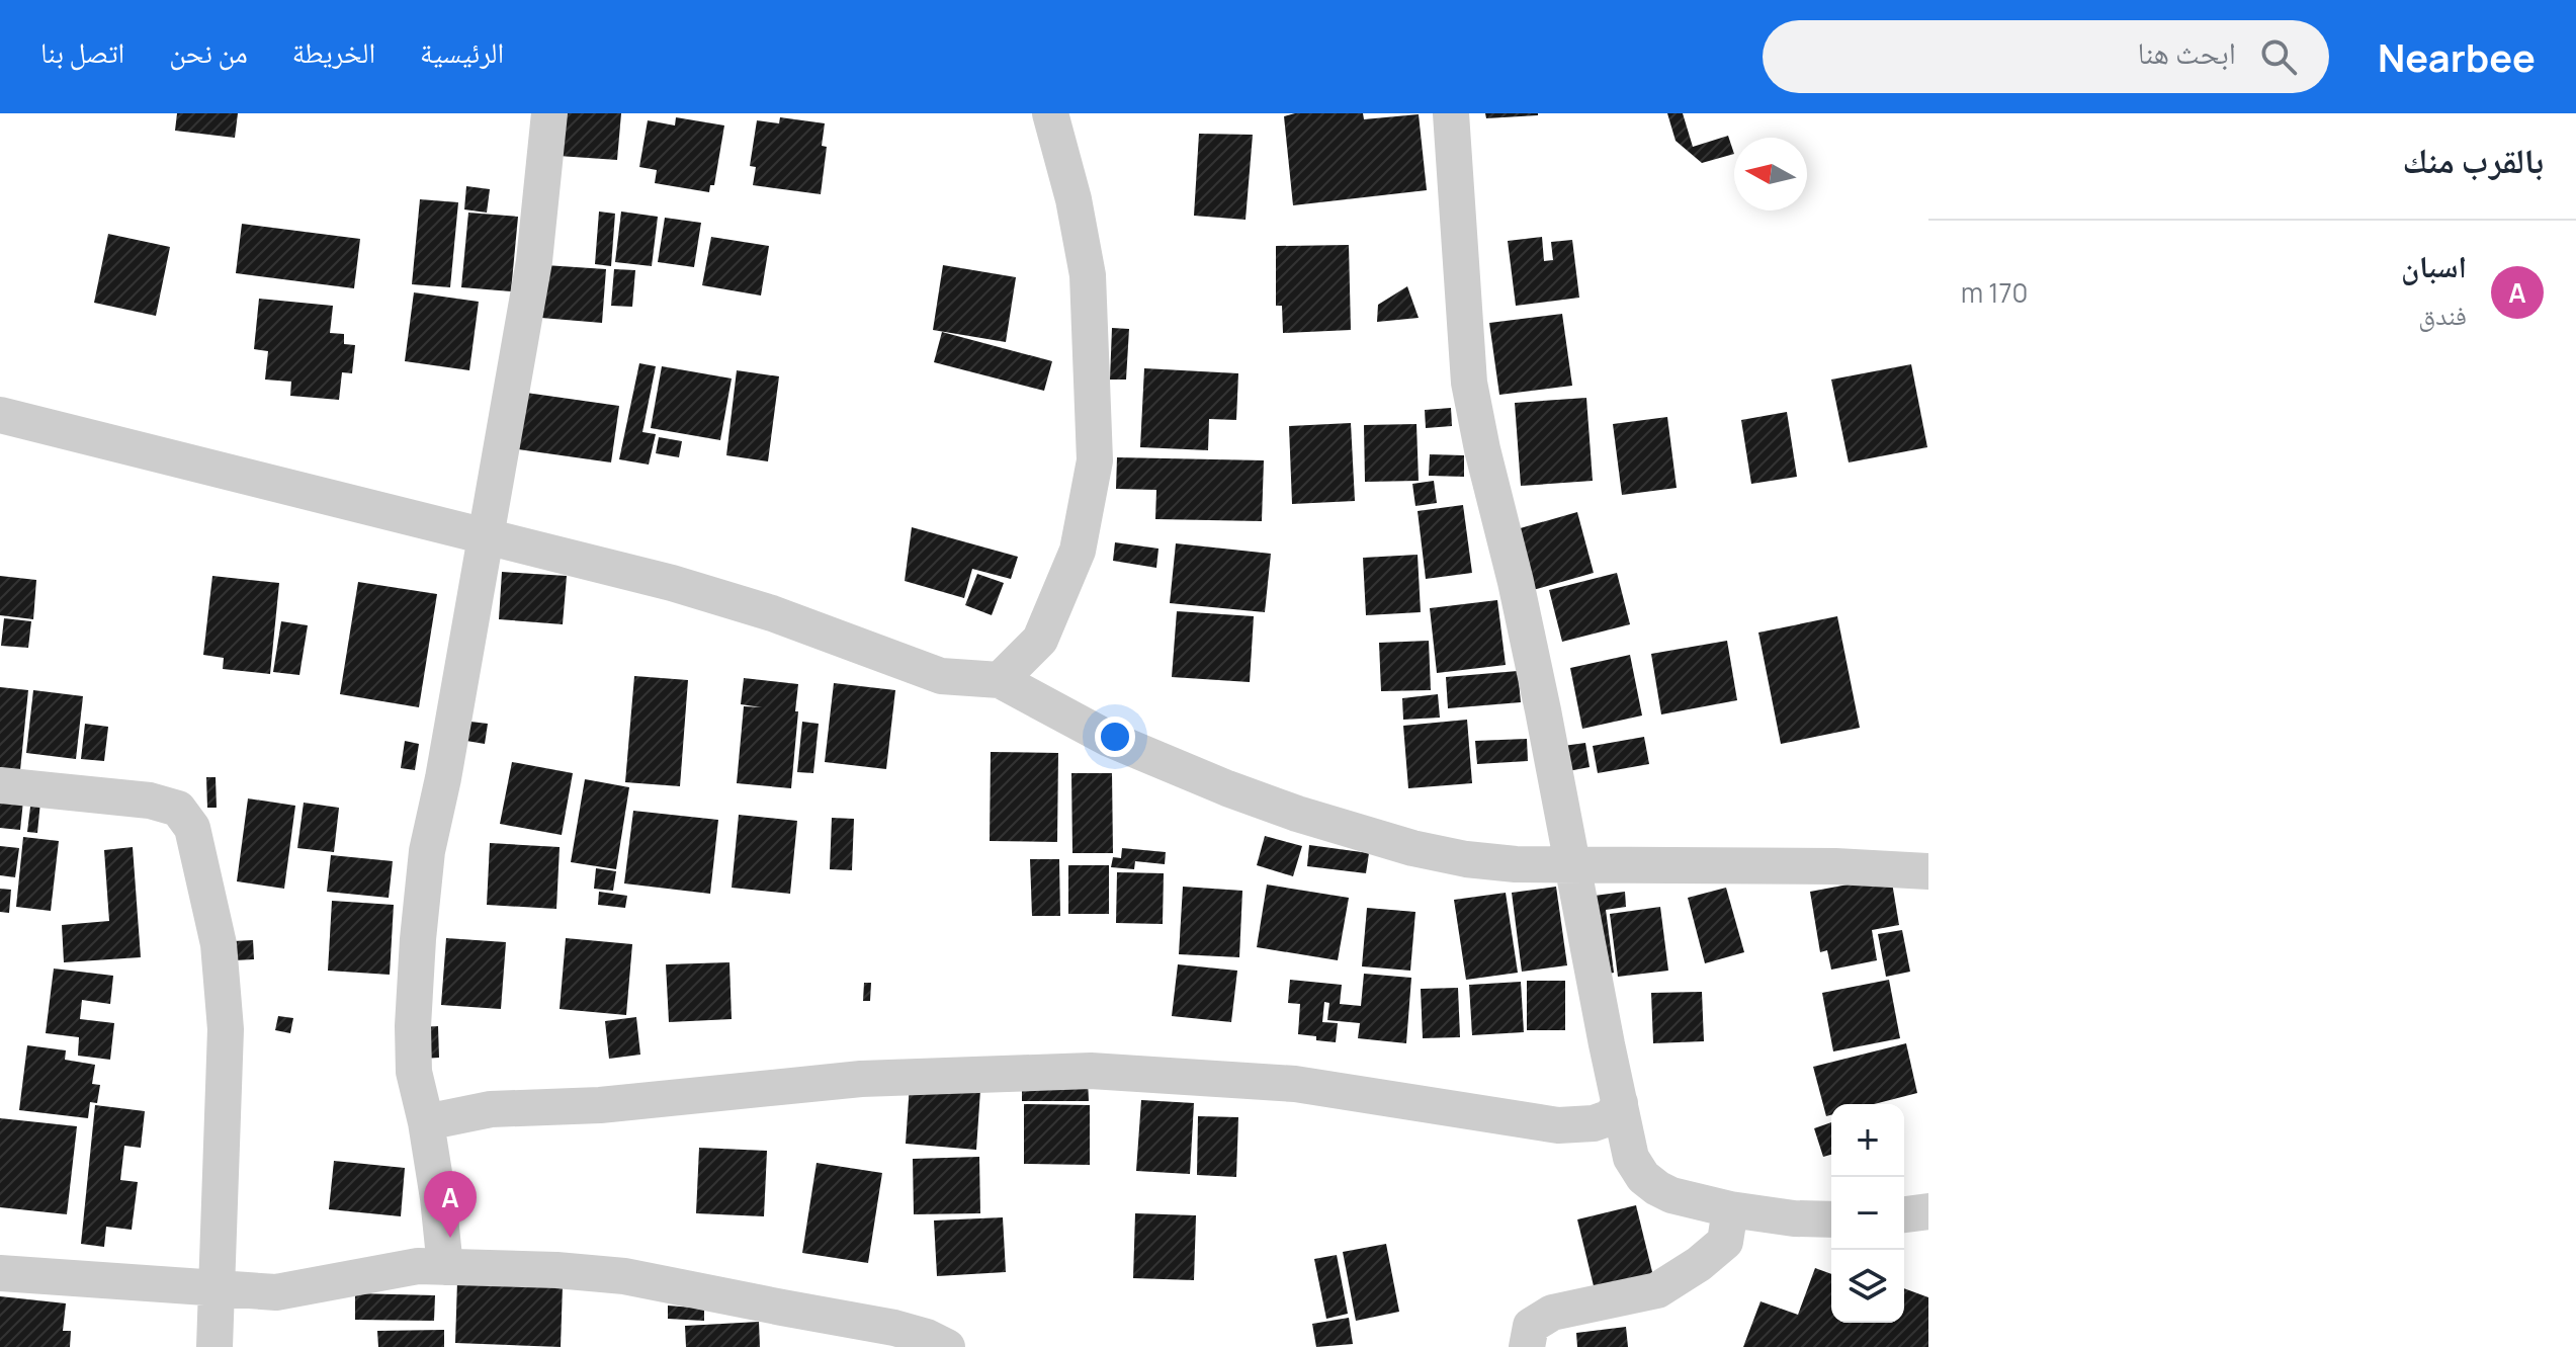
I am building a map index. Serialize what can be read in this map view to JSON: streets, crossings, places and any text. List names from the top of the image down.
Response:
{
  "north": "left",
  "page": {
    "header": "Nearbee",
    "search": "ابحث هنا",
    "nav": [
      "الرئيسية",
      "الخريطة",
      "من نحن",
      "اتصل بنا"
    ],
    "heading": "بالقرب منك",
    "list": [
      {
        "mark": "A",
        "name": "اسبان",
        "note": "فندق",
        "value": "170 m"
      }
    ],
    "map_buttons": ["+", "−"],
    "pins": "A"
  }
}
